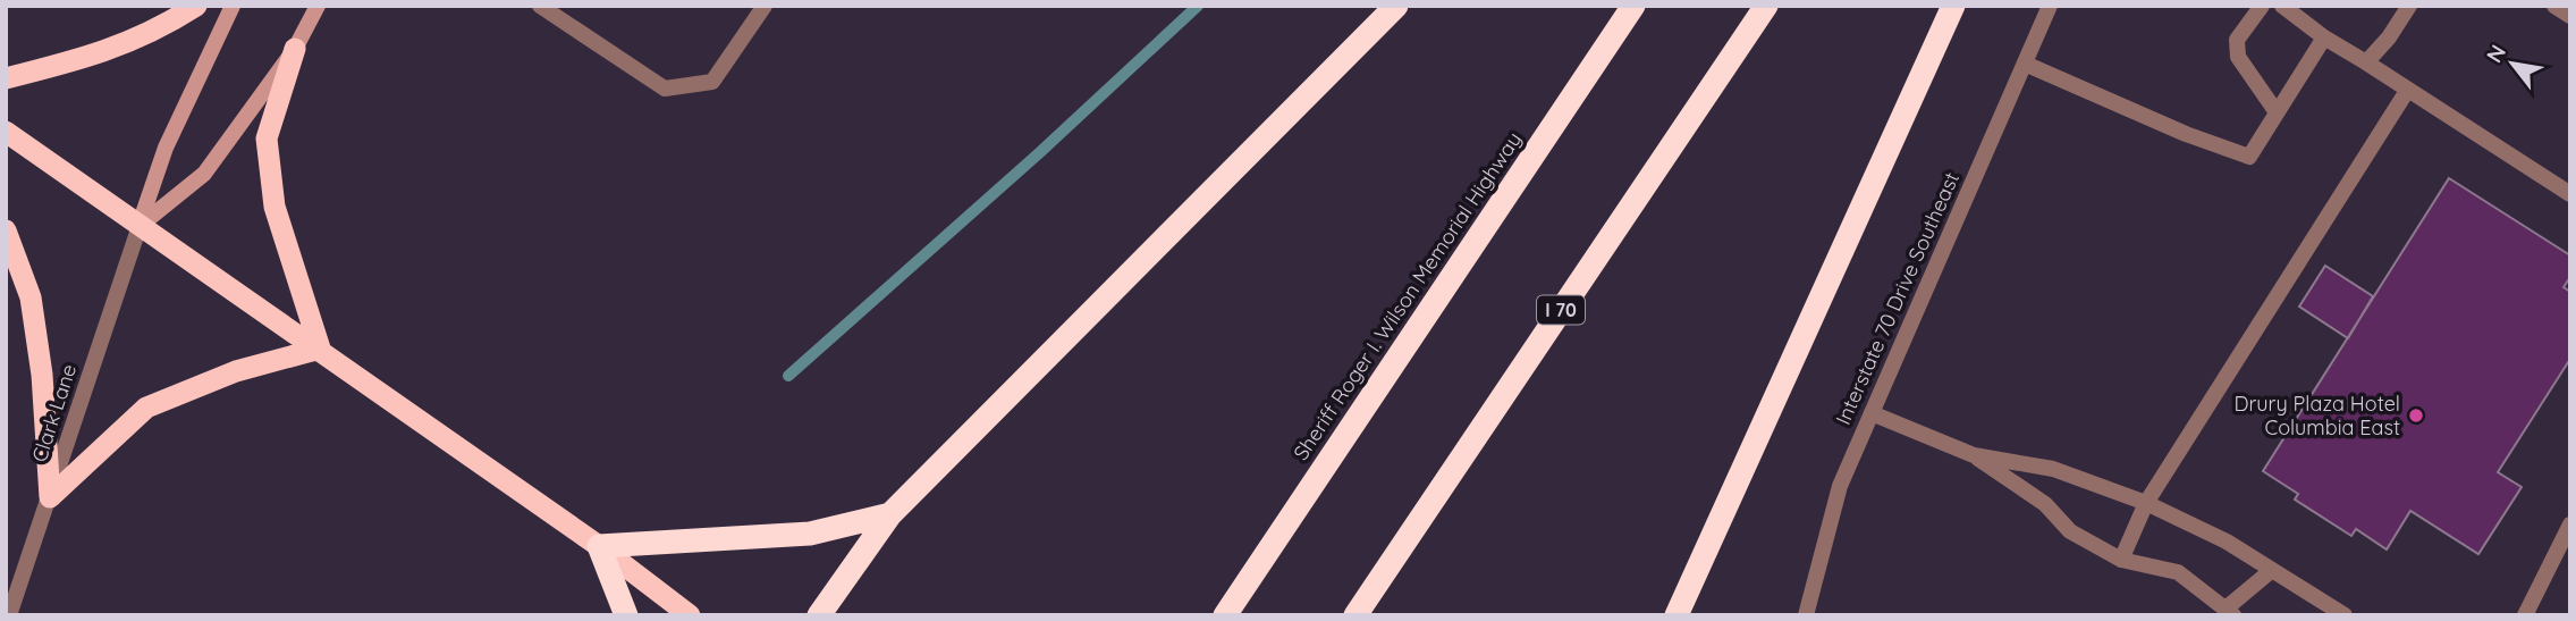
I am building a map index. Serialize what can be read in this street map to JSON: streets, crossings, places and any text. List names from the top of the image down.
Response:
{
  "streets": {
    "highway": ["Sheriff Roger I. Wilson Memorial Highway", "I 70"],
    "main road": ["Clark Lane"],
    "street": ["Interstate 70 Drive Southeast"]
  },
  "places": ["Drury Plaza Hotel Columbia East"],
  "north": "top left"
}
